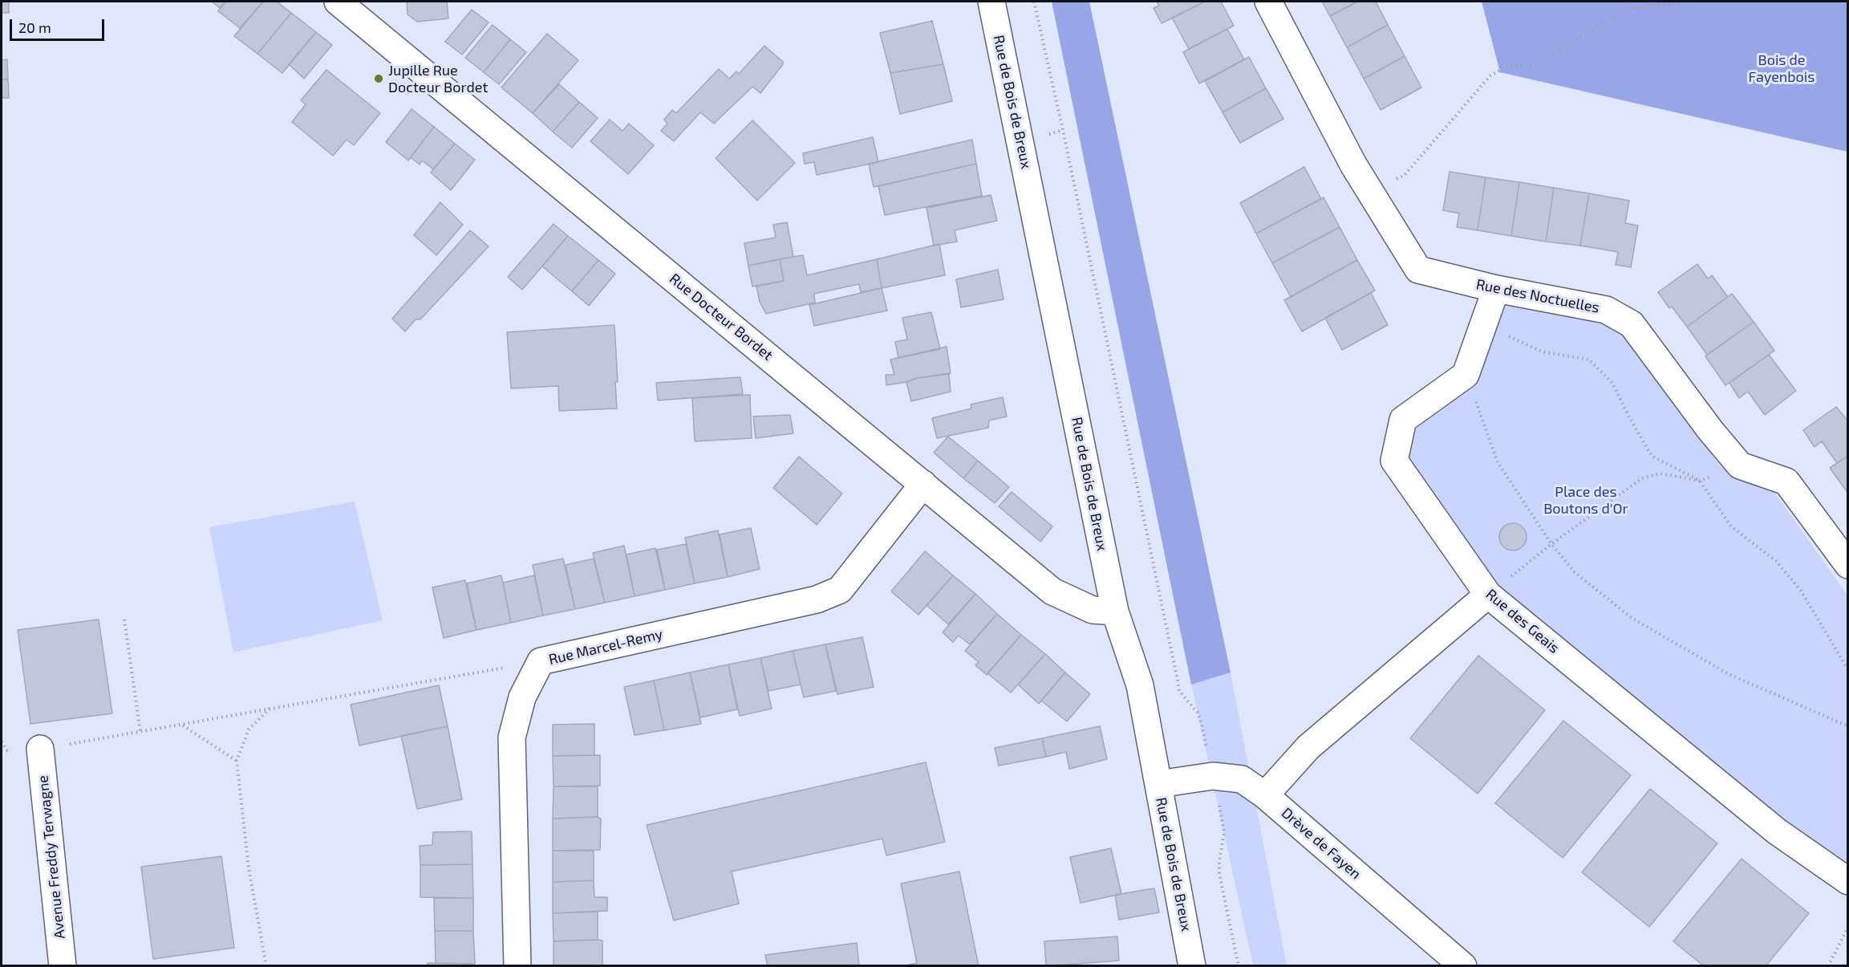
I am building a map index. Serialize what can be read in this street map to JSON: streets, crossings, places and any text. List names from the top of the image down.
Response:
{
  "streets": {
    "street": [
      "Rue de Bois de Breux",
      "Rue des Noctuelles",
      "Rue Docteur Bordet",
      "Rue des Geais",
      "Rue Marcel-Remy",
      "Drève de Fayen",
      "Avenue Freddy Terwagne"
    ]
  },
  "crossings": [
    ["Rue de Bois de Breux", "Rue Docteur Bordet"],
    ["Rue de Bois de Breux", "Drève de Fayen"],
    ["Rue Docteur Bordet", "Rue Marcel-Remy"]
  ],
  "parks": ["Bois de Fayenbois", "Place des Boutons d'Or"],
  "places": ["Jupille Rue Docteur Bordet"],
  "scale_bar": "20 m"
}
